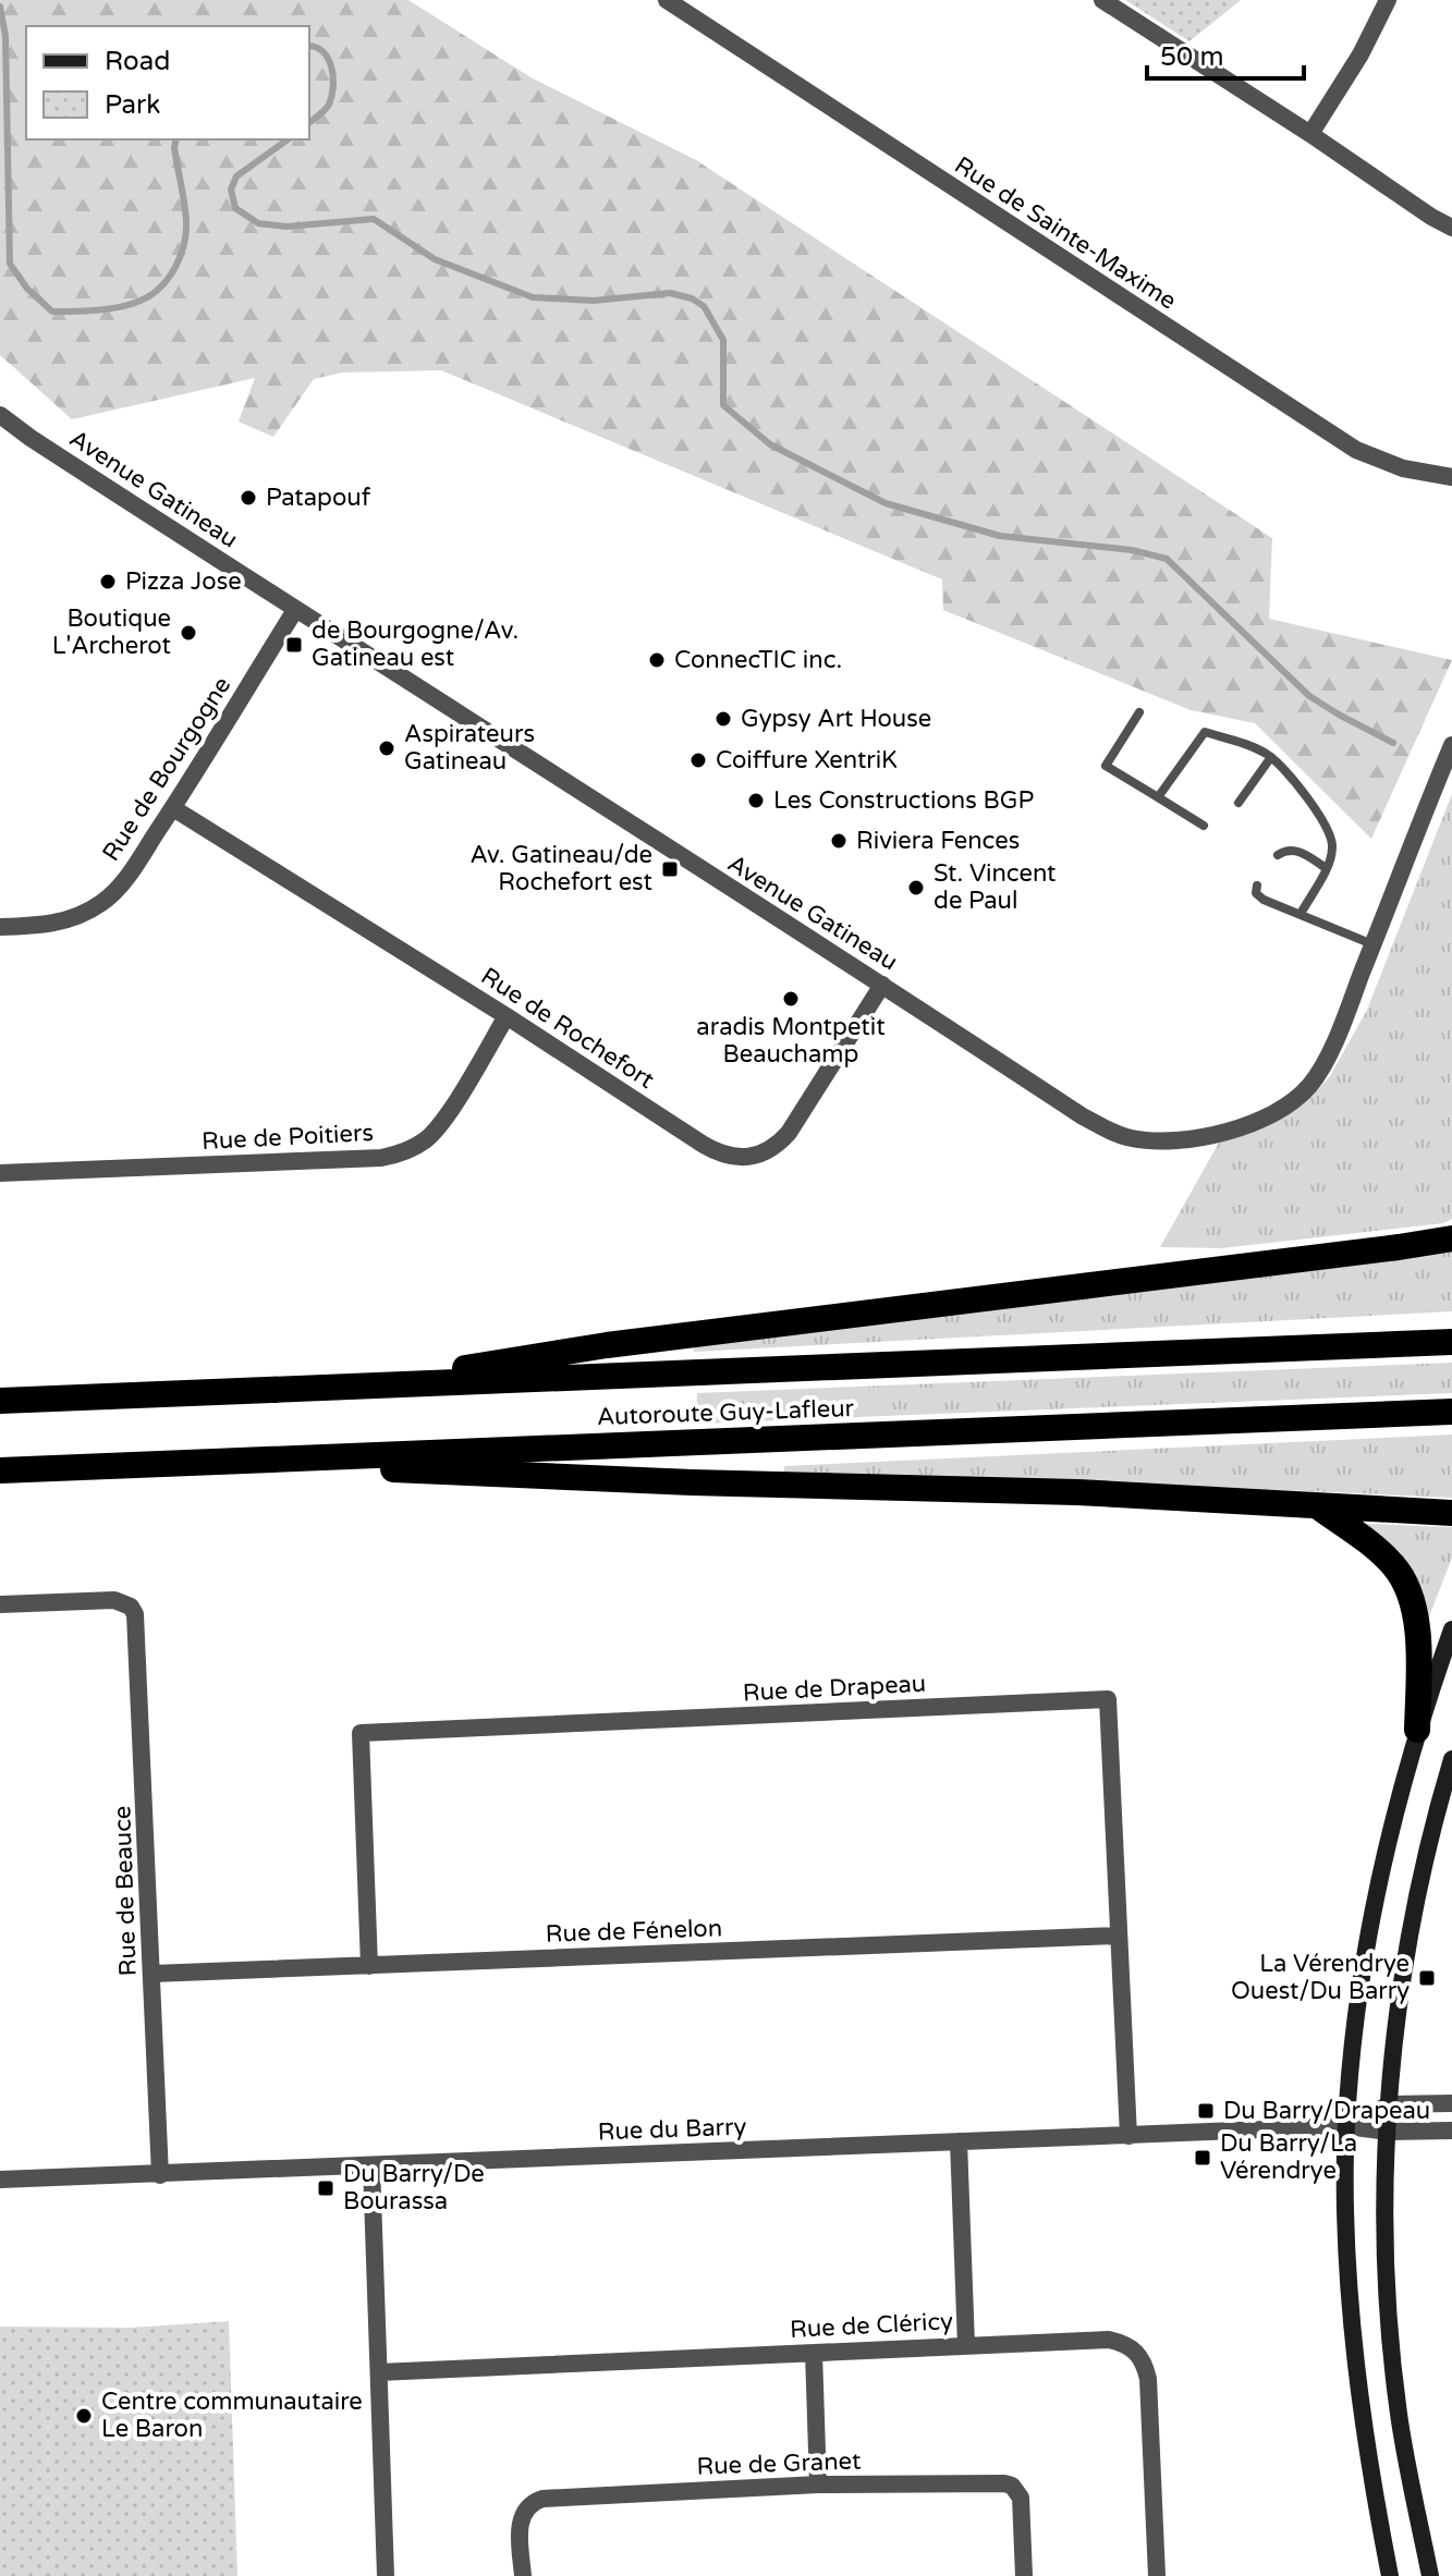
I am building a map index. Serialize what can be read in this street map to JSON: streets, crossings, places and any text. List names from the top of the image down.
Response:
{
  "streets": {
    "highway": ["Autoroute Guy-Lafleur"],
    "street": [
      "Rue de Sainte-Maxime",
      "Avenue Gatineau",
      "Rue de Bourgogne",
      "Rue de Rochefort",
      "Rue de Poitiers",
      "Rue de Drapeau",
      "Rue de Beauce",
      "Rue de Fénelon",
      "Rue du Barry",
      "Rue de Cléricy",
      "Rue de Granet"
    ]
  },
  "crossings": [
    ["Avenue Gatineau", "Rue de Bourgogne"],
    ["Avenue Gatineau", "Rue de Rochefort"],
    ["Rue de Bourgogne", "Rue de Rochefort"],
    ["Rue de Rochefort", "Rue de Poitiers"],
    ["Rue de Drapeau", "Rue de Fénelon"],
    ["Rue de Drapeau", "Rue du Barry"],
    ["Rue de Beauce", "Rue de Fénelon"],
    ["Rue de Beauce", "Rue du Barry"]
  ],
  "places": {
    "other": [
      "Patapouf",
      "Pizza Jose",
      "Boutique L'Archerot",
      "ConnecTIC inc.",
      "Gypsy Art House",
      "Aspirateurs Gatineau",
      "Coiffure XentriK",
      "Les Constructions BGP",
      "Riviera Fences",
      "St. Vincent de Paul",
      "aradis Montpetit Beauchamp",
      "Centre communautaire Le Baron"
    ],
    "transit": [
      "de Bourgogne/Av. Gatineau est",
      "Av. Gatineau/de Rochefort est",
      "La Vérendrye Ouest/Du Barry",
      "Du Barry/Drapeau",
      "Du Barry/La Vérendrye",
      "Du Barry/De Bourassa"
    ]
  },
  "legend": ["Road", "Park"],
  "scale_bar": "50 m"
}
